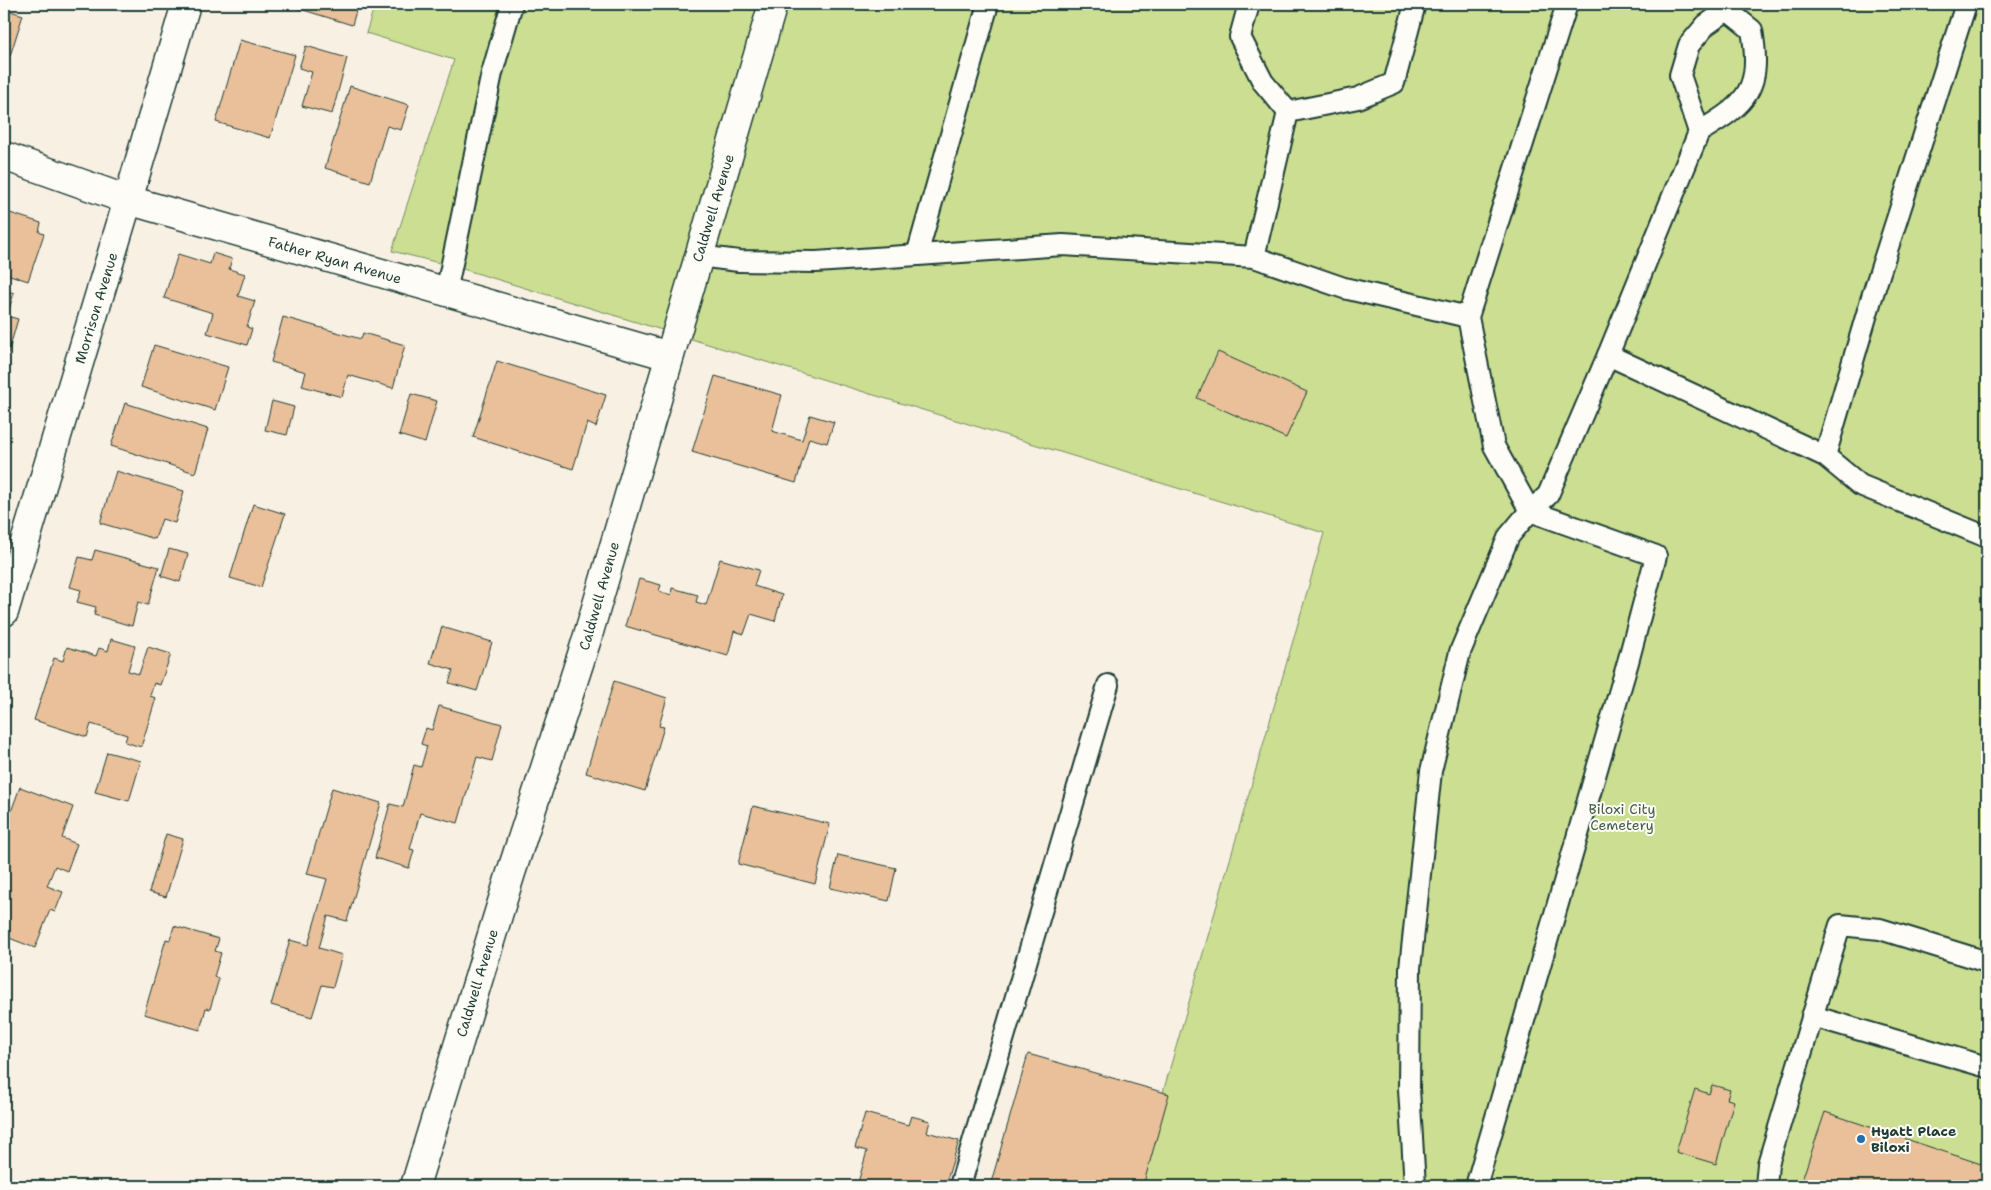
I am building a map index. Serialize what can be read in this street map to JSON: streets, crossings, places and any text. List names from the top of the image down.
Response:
{
  "streets": {
    "street": ["Caldwell Avenue", "Father Ryan Avenue", "Morrison Avenue"]
  },
  "crossings": [
    ["Caldwell Avenue", "Father Ryan Avenue"],
    ["Father Ryan Avenue", "Morrison Avenue"]
  ],
  "parks": ["Biloxi City Cemetery"],
  "places": ["Hyatt Place Biloxi"]
}
